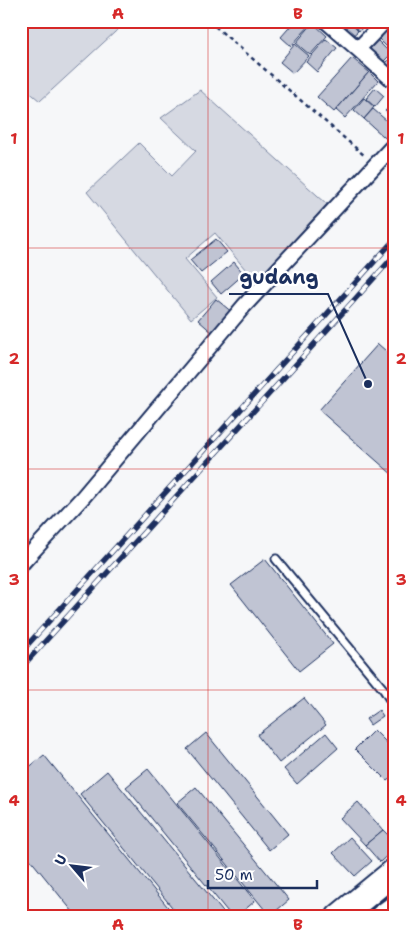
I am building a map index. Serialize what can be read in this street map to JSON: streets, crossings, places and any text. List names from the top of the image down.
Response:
{
  "places": ["gudang"],
  "scale_bar": "50 m",
  "north": "top left",
  "grid": {
    "columns": ["A", "B"],
    "rows": [
      "1",
      "2",
      "3",
      "4"
    ]
  }
}
